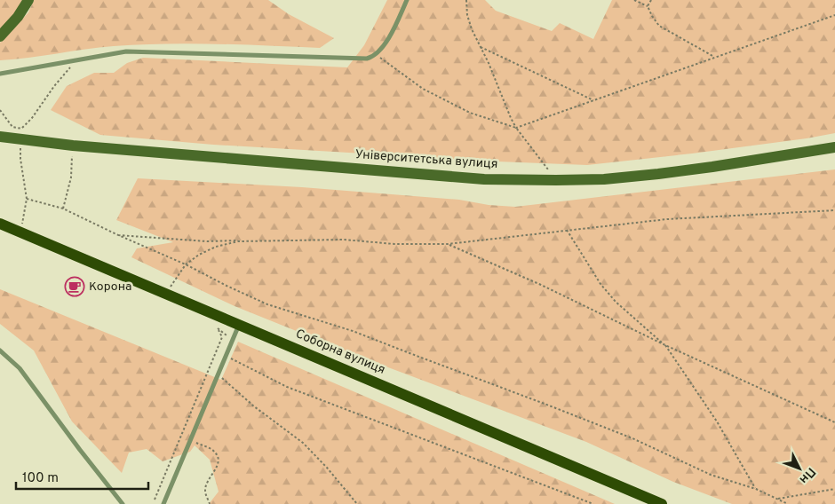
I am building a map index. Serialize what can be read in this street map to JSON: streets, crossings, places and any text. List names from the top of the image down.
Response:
{
  "streets": {
    "main road": ["Університетська вулиця", "Соборна вулиця"]
  },
  "places": {
    "cafe": ["Корона"]
  },
  "scale_bar": "100 m",
  "north": "bottom right"
}
